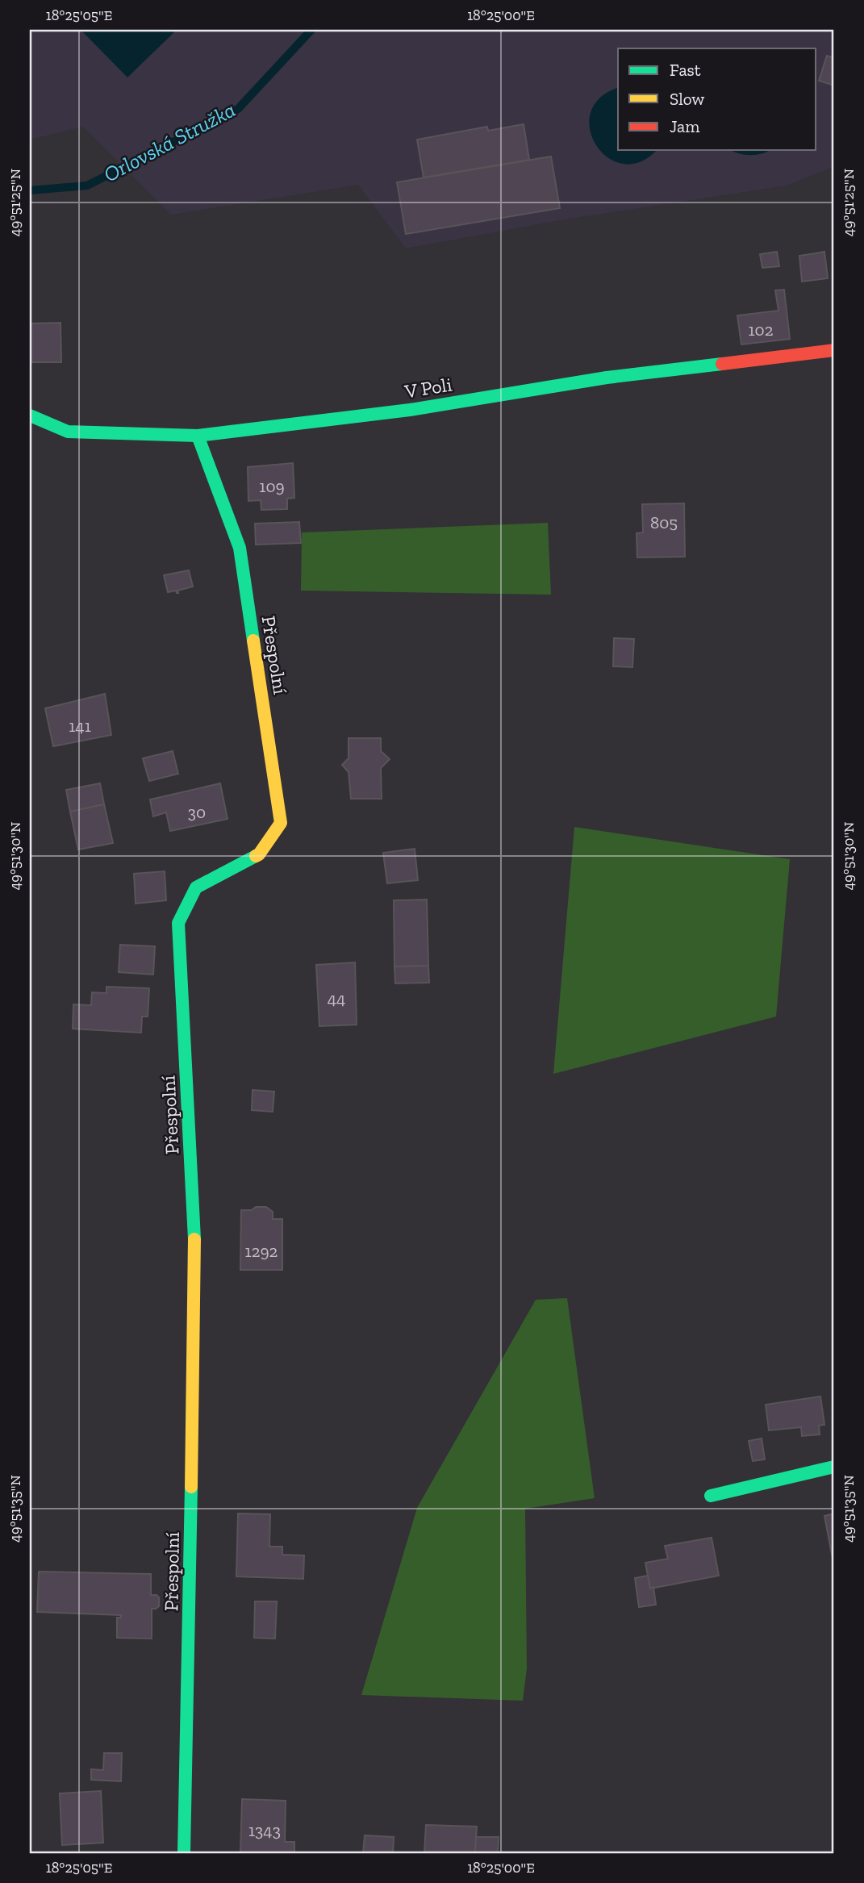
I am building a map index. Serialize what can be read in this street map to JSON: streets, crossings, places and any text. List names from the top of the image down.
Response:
{
  "streets": {
    "street": ["V Poli", "Přespolní"]
  },
  "crossings": [
    ["V Poli", "Přespolní"]
  ],
  "water": ["Orlovská Stružka"],
  "house_numbers": [
    "102",
    "109",
    "805",
    "141",
    "30",
    "44",
    "1292",
    "1343"
  ],
  "legend": ["Fast", "Slow", "Jam"],
  "coordinates": [
    "18°25'05\"E",
    "18°25'00\"E",
    "49°51'25\"N",
    "49°51'30\"N",
    "49°51'35\"N"
  ]
}
